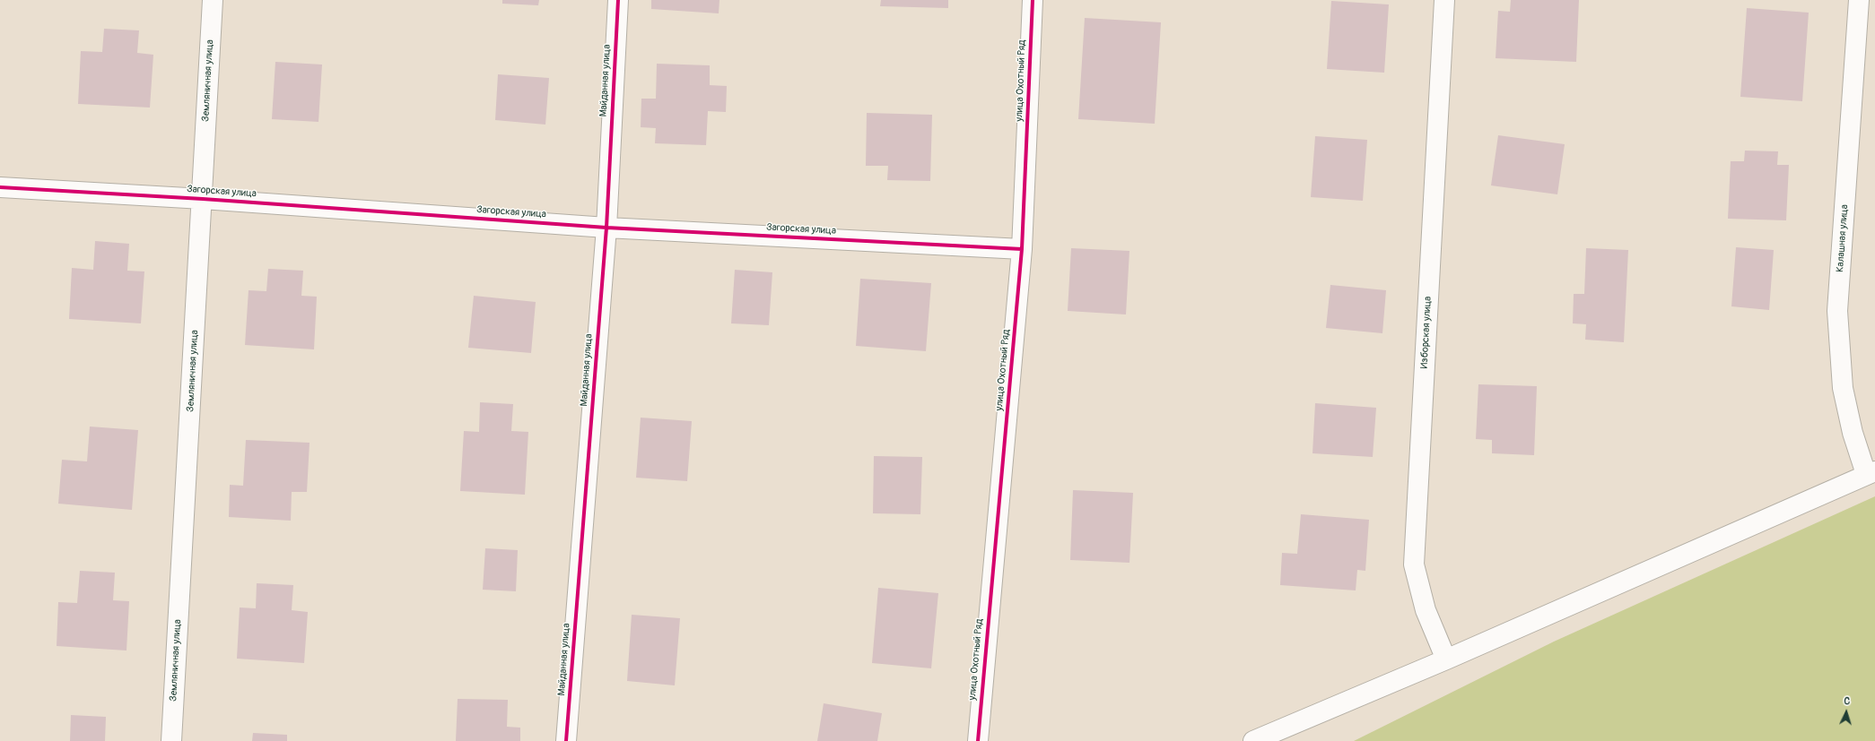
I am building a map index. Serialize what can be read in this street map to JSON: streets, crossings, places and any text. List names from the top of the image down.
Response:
{
  "streets": {
    "street": [
      "Земляничная улица",
      "Майданная улица",
      "улица Охотный Ряд",
      "Загорская улица",
      "Калашная улица",
      "Изборская улица"
    ]
  },
  "crossings": [
    ["Земляничная улица", "Загорская улица"],
    ["Майданная улица", "Загорская улица"],
    ["улица Охотный Ряд", "Загорская улица"]
  ],
  "north": "top"
}
